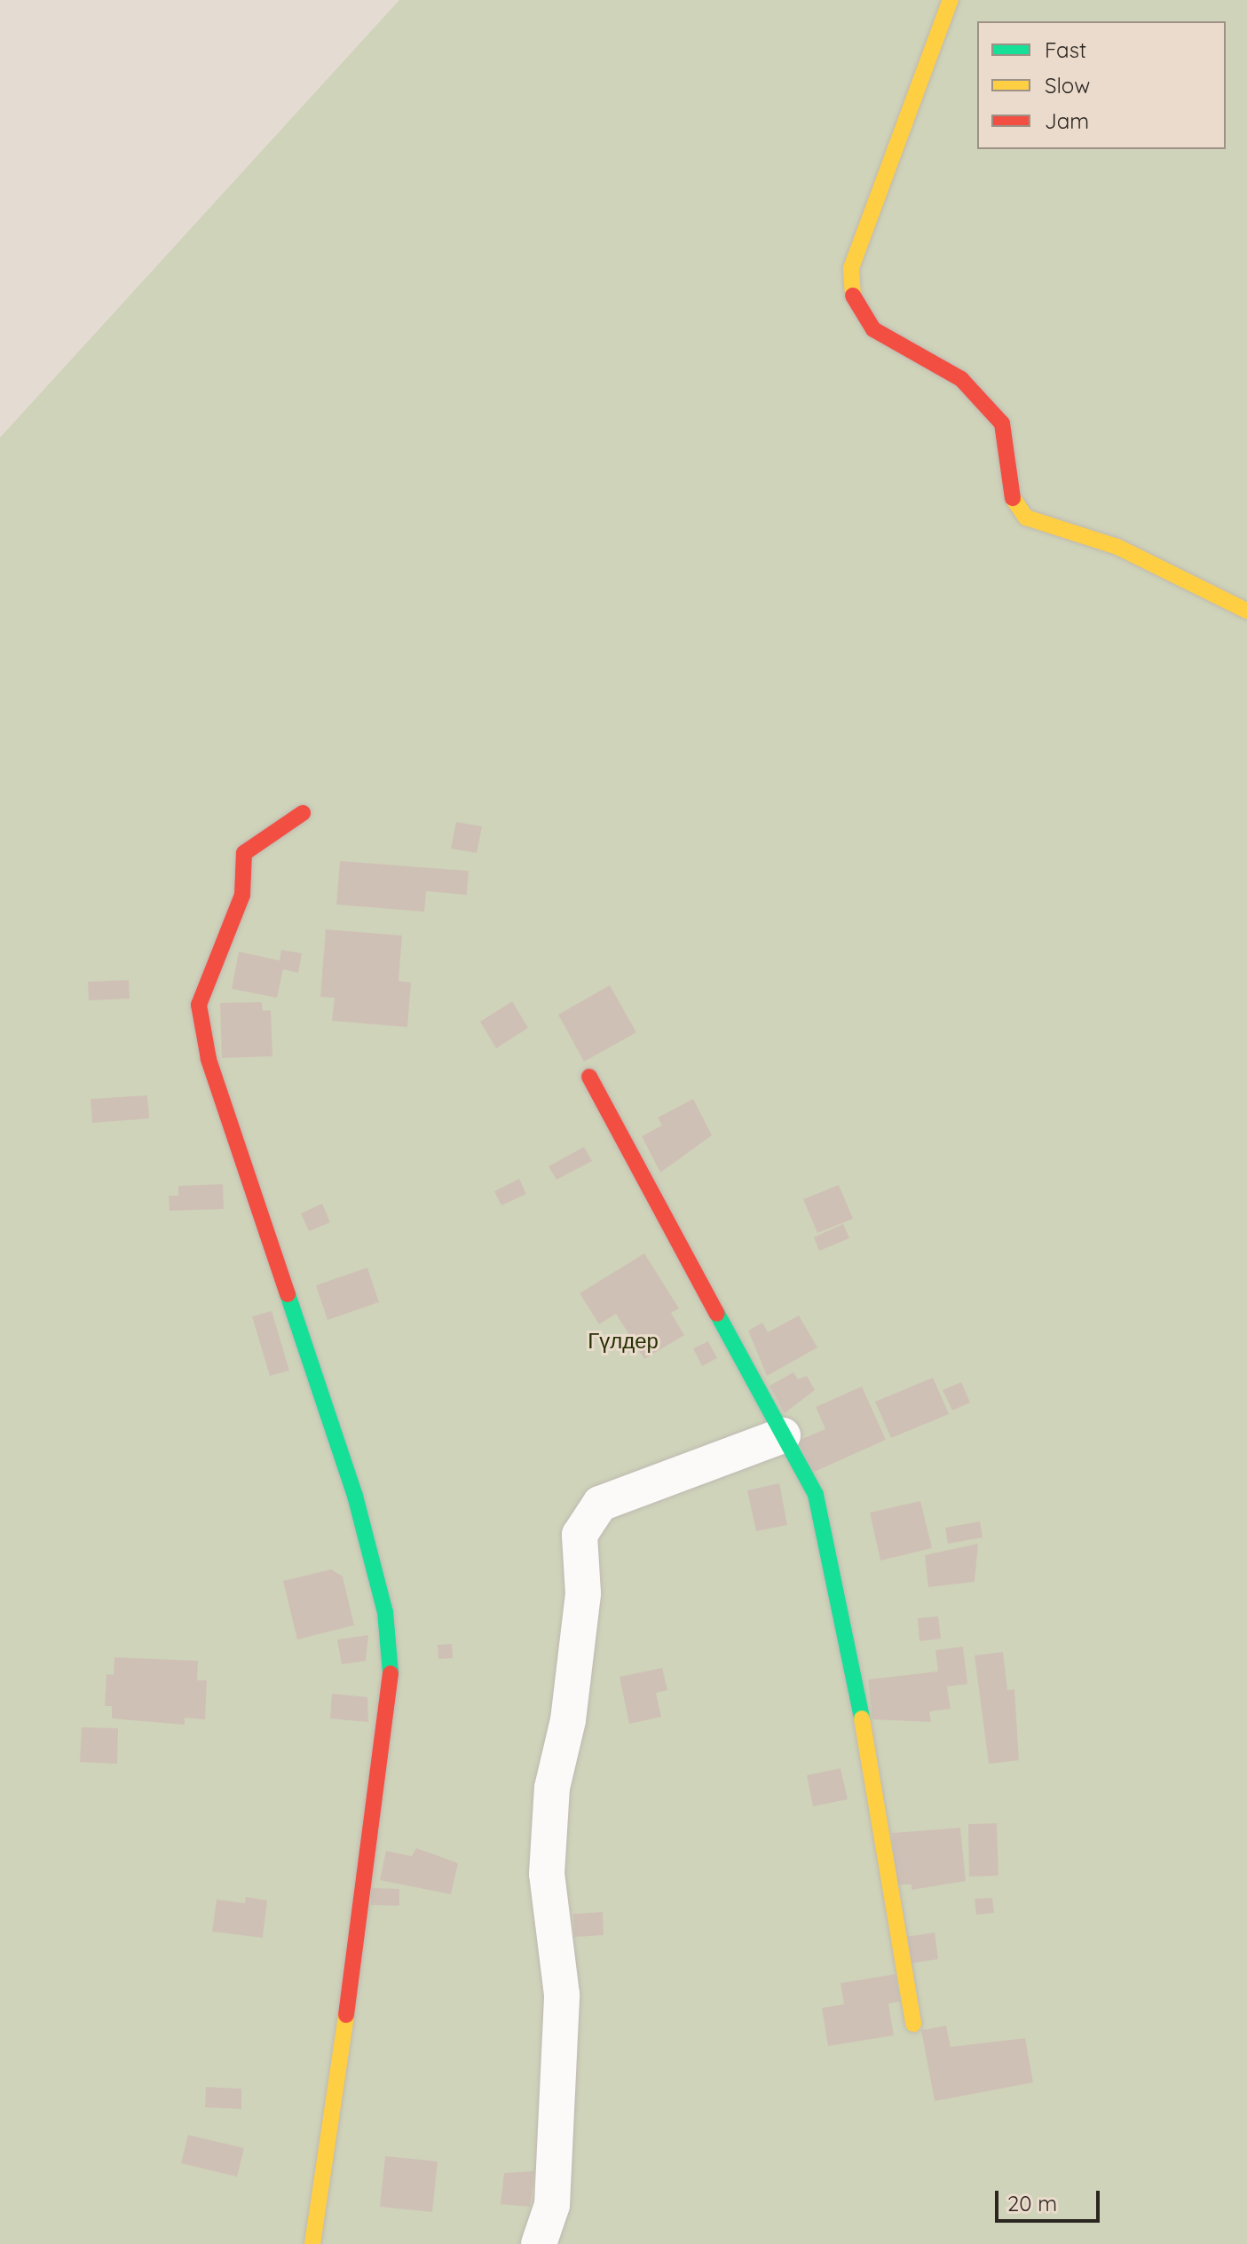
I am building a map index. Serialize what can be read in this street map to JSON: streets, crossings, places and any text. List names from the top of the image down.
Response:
{
  "parks": ["Гүлдер"],
  "legend": ["Fast", "Slow", "Jam"],
  "scale_bar": "20 m"
}
